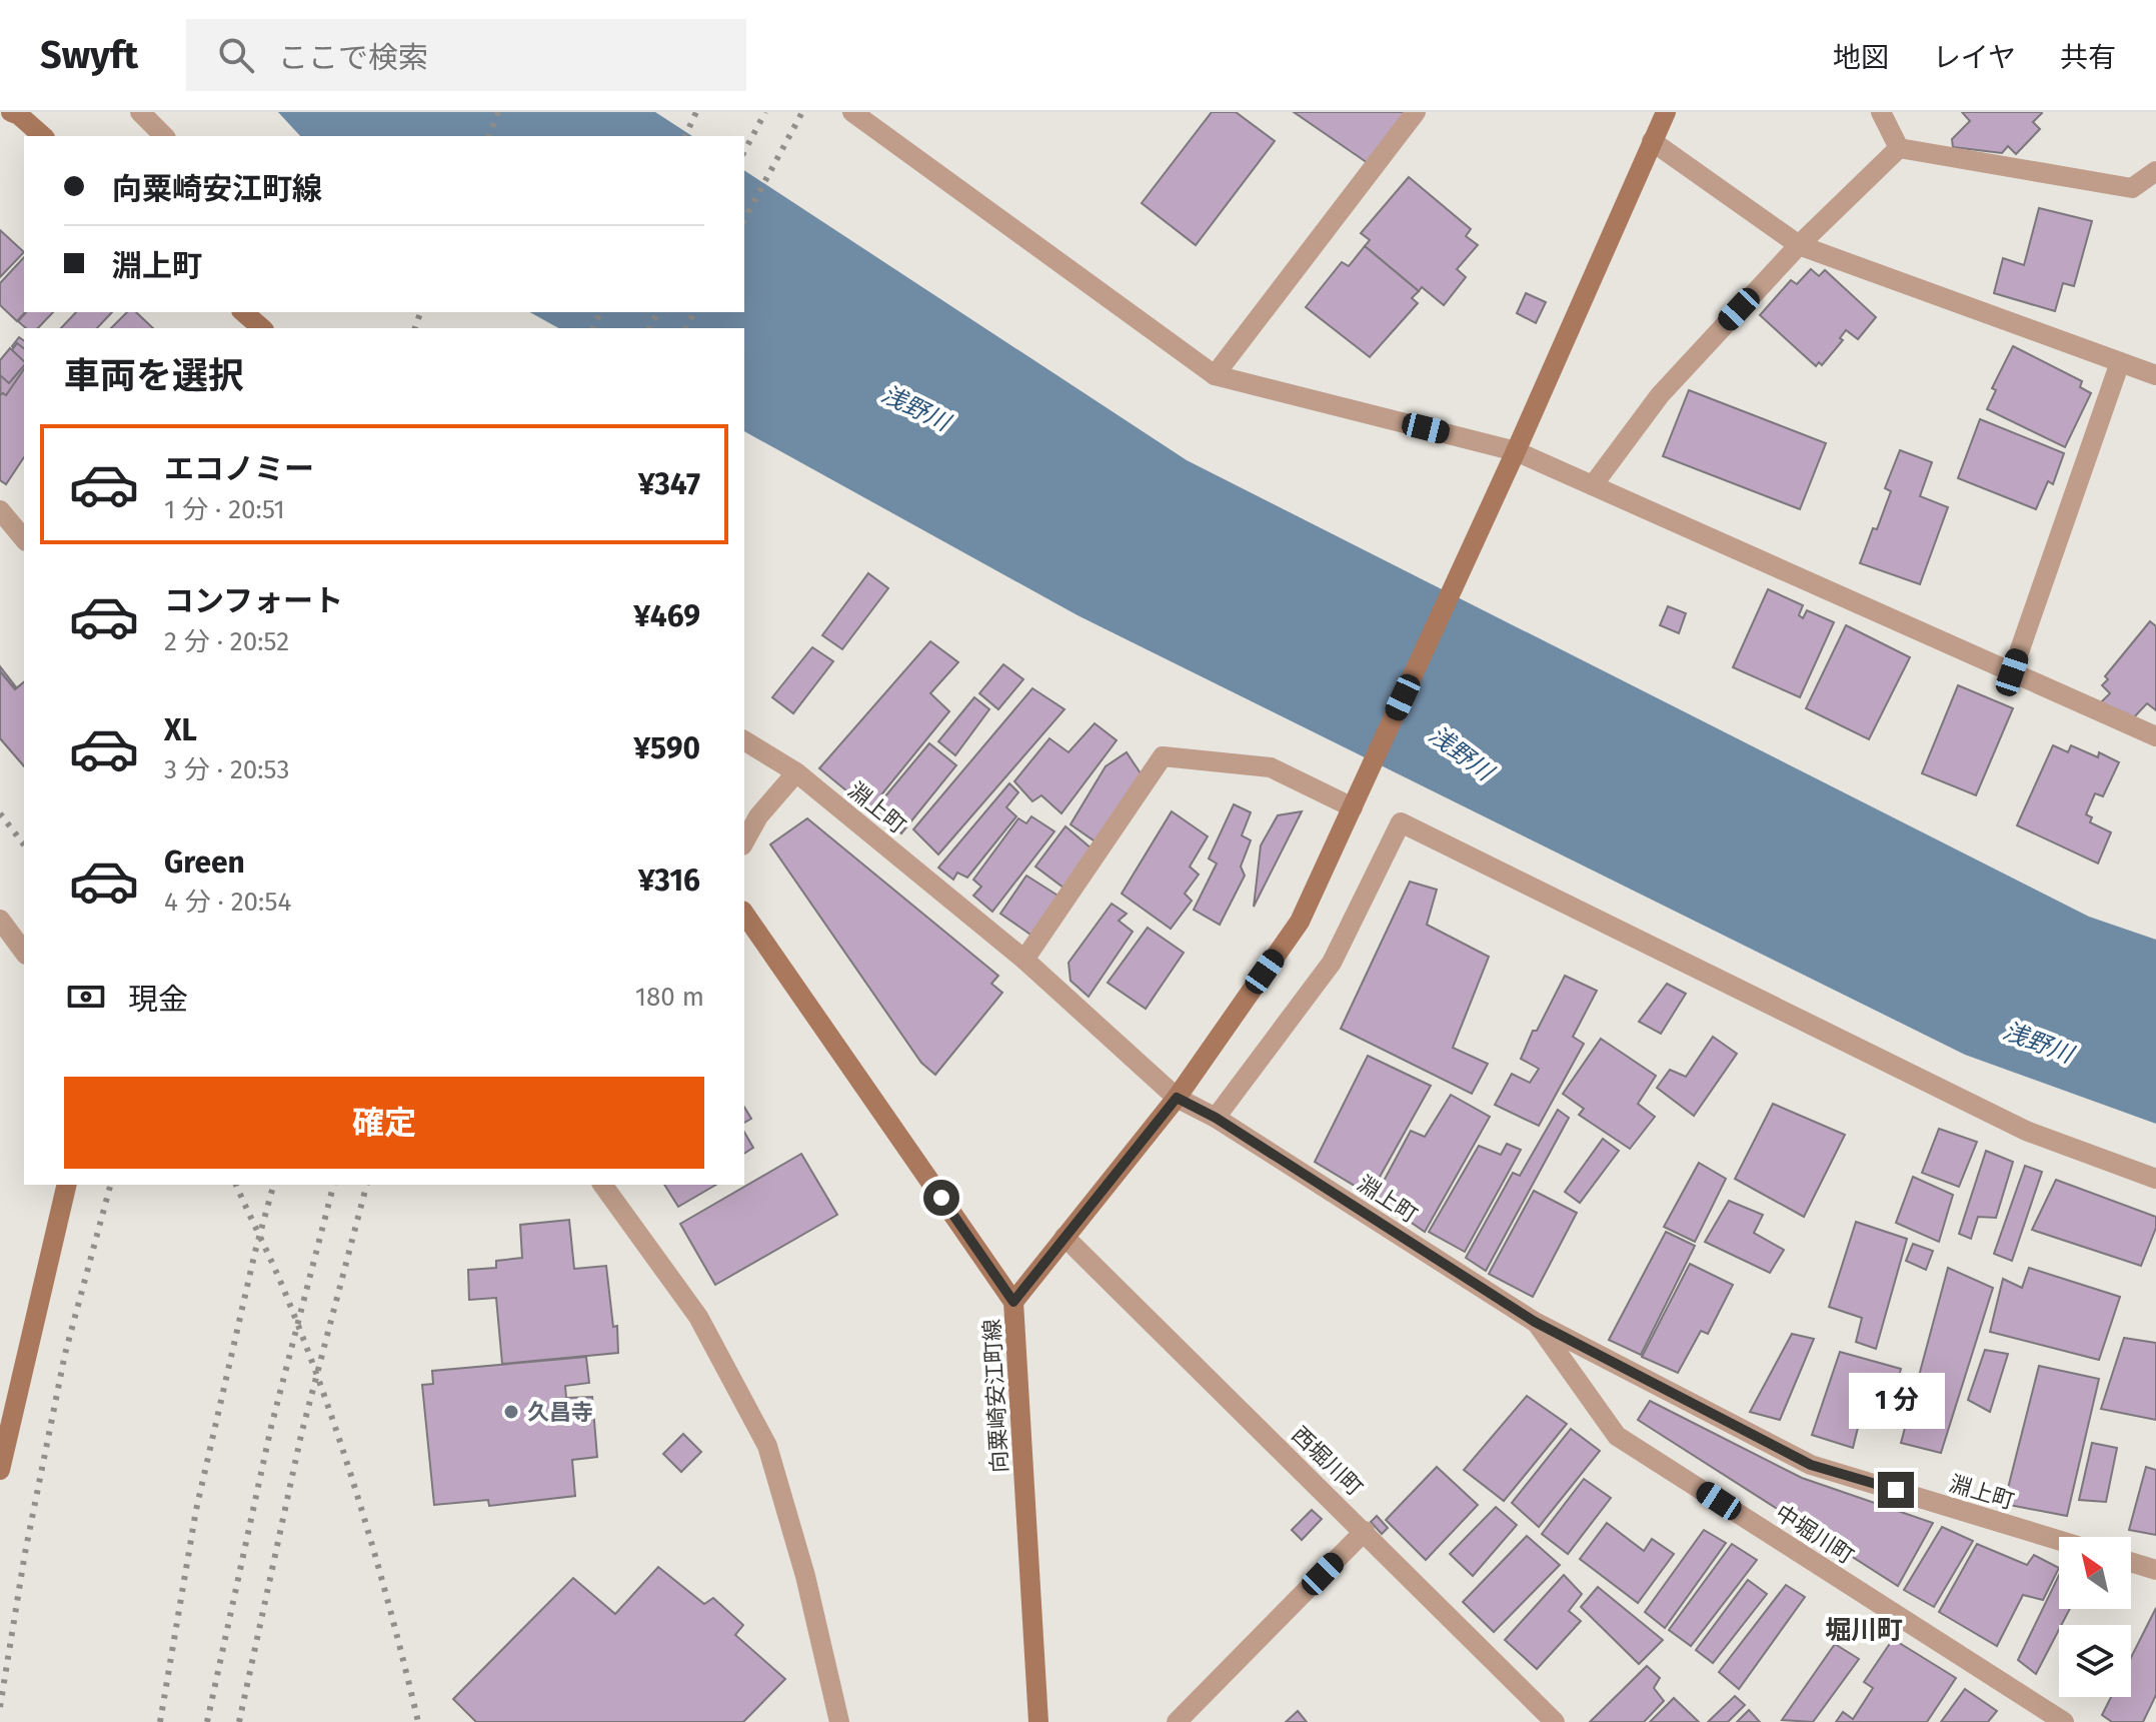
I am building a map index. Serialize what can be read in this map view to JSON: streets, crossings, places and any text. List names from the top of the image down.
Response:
{
  "streets": {
    "street": [
      "淵上町",
      "向粟崎安江町線",
      "西堀川町",
      "中堀川町"
    ]
  },
  "crossings": [
    ["淵上町", "中堀川町"]
  ],
  "districts": ["堀川町"],
  "water": ["浅野川"],
  "places": ["久昌寺"],
  "north": "top left",
  "page": {
    "header": "Swyft",
    "search": "ここで検索",
    "nav": ["地図", "レイヤ", "共有"],
    "banner": ["向粟崎安江町線", "淵上町"],
    "heading": "車両を選択",
    "list": [
      {
        "name": "エコノミー",
        "note": "1 分 · 20:51",
        "value": "¥347"
      },
      {
        "name": "コンフォート",
        "note": "2 分 · 20:52",
        "value": "¥469"
      },
      {
        "name": "XL",
        "note": "3 分 · 20:53",
        "value": "¥590"
      },
      {
        "name": "Green",
        "note": "4 分 · 20:54",
        "value": "¥316"
      }
    ],
    "pay": ["現金", "180 m"],
    "buttons": "確定",
    "bubble": "1 分"
  }
}
